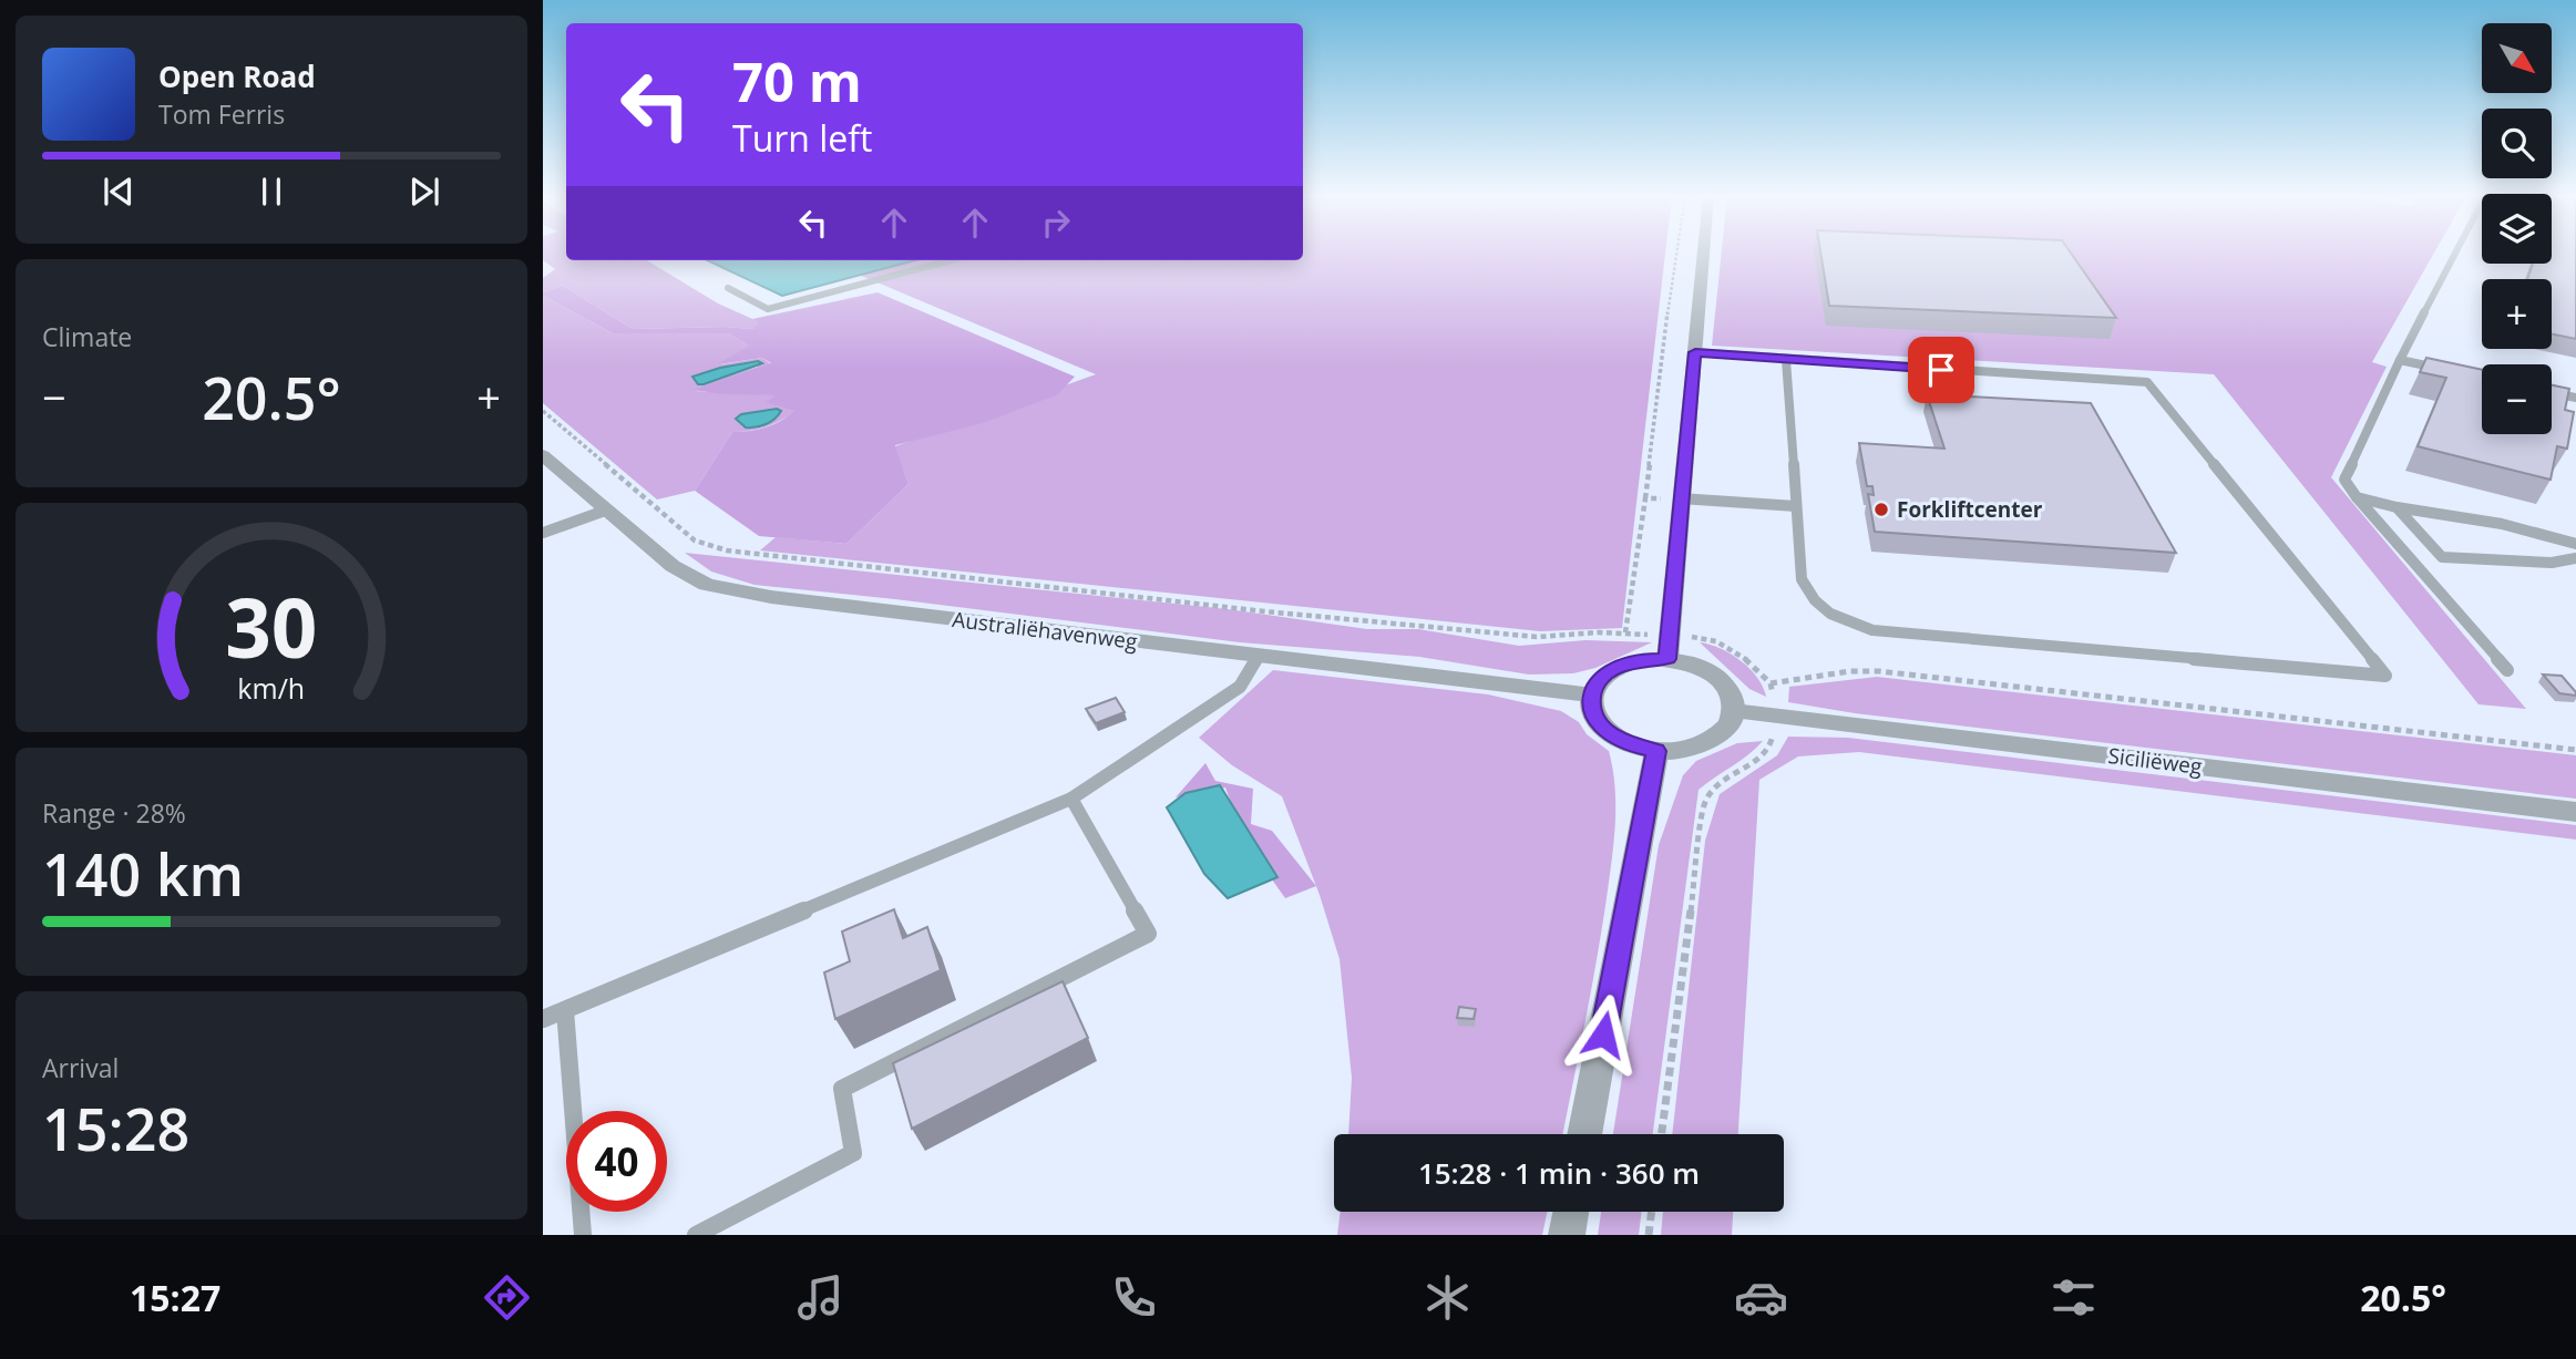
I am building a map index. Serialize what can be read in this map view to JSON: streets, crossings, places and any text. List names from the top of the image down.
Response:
{
  "streets": {
    "street": ["Australiëhavenweg", "Siciliëweg"]
  },
  "crossings": [
    ["Australiëhavenweg", "Siciliëweg"]
  ],
  "places": ["Forkliftcenter"],
  "north": "bottom right",
  "page": {
    "map_buttons": ["+", "−"],
    "turn": ["70 m", "Turn left"],
    "song": ["Open Road", "Tom Ferris"],
    "tile": [
      "Climate",
      ["Range · 28%", "140 km"],
      ["Arrival", "15:28"]
    ],
    "heat": ["−", "20.5°", "+"],
    "limit": "40",
    "trip": "15:28 · 1 min · 360 m",
    "tabs": ["15:27", "20.5°"],
    "gauge": ["30", "km/h"]
  }
}
